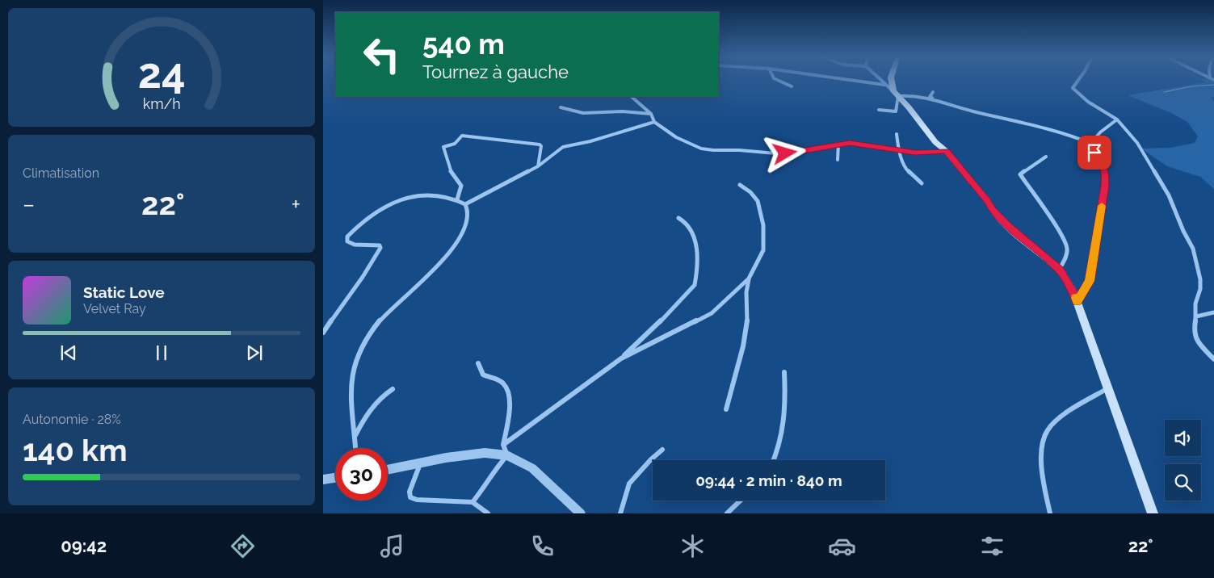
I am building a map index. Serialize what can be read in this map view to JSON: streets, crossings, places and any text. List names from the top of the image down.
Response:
{
  "page": {
    "turn": ["540 m", "Tournez à gauche"],
    "tile": [
      "Climatisation",
      ["Autonomie · 28%", "140 km"]
    ],
    "heat": ["−", "22°", "+"],
    "song": ["Static Love", "Velvet Ray"],
    "limit": "30",
    "trip": "09:44 · 2 min · 840 m",
    "tabs": ["09:42", "22°"],
    "gauge": ["24", "km/h"]
  }
}
